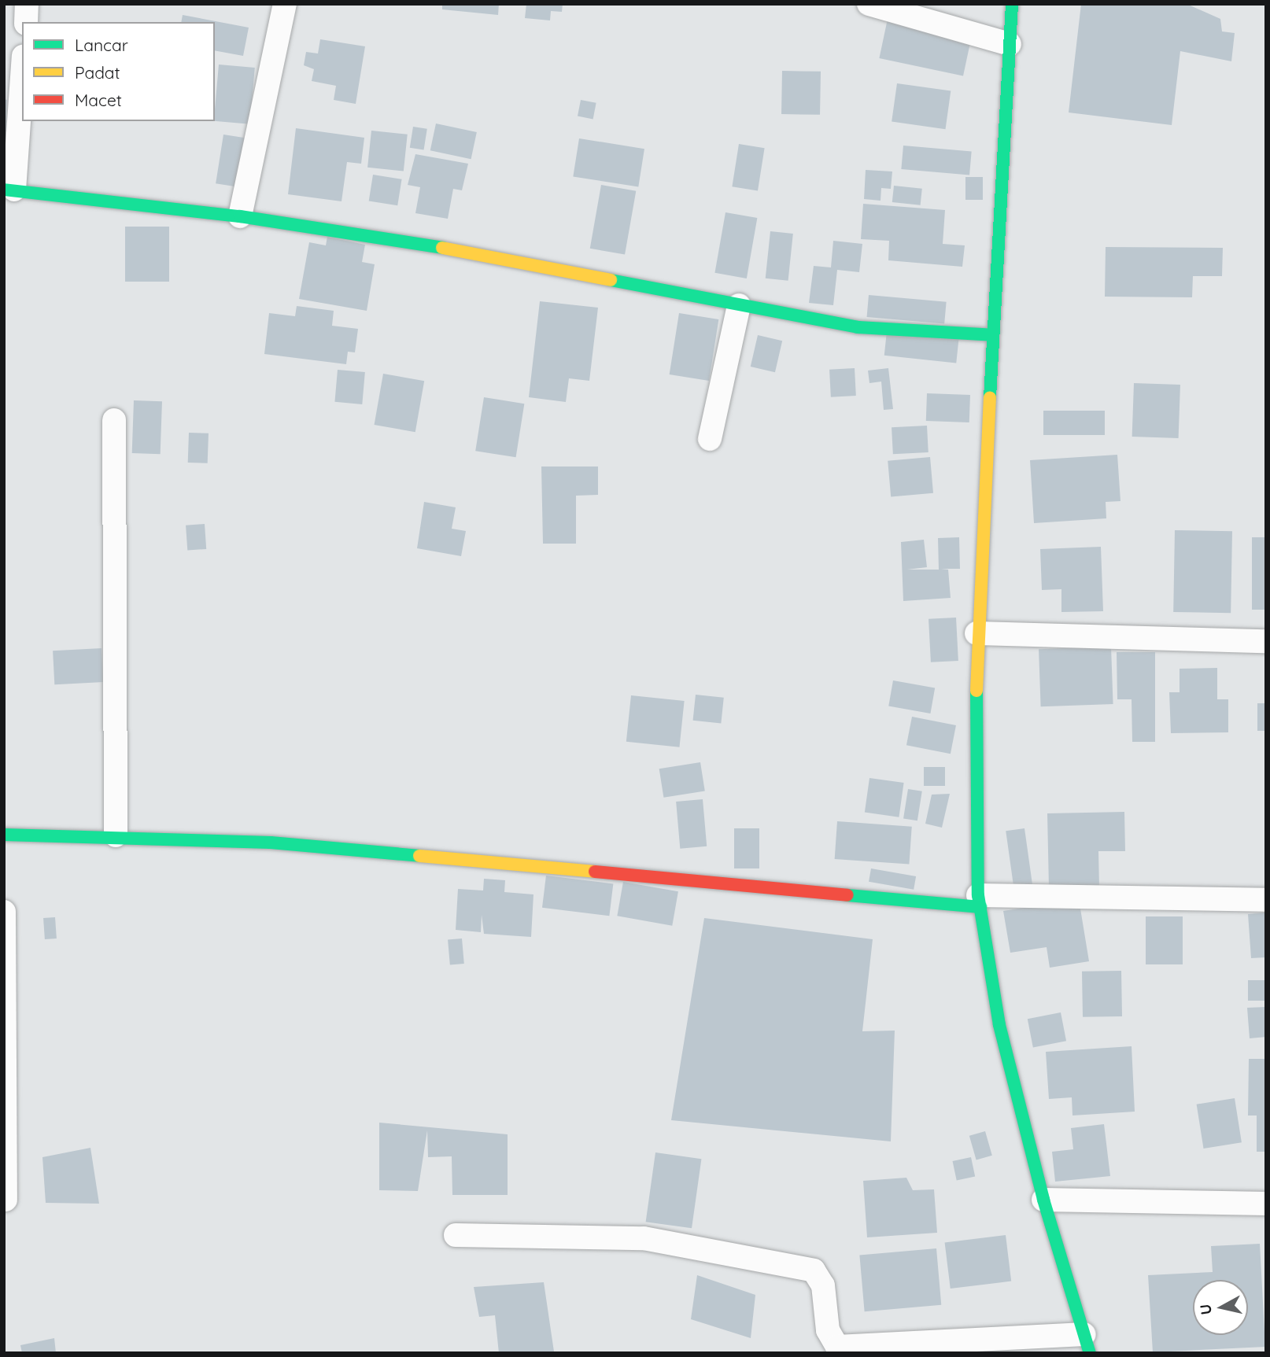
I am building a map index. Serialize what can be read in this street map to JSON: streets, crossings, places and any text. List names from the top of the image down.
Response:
{
  "legend": ["Lancar", "Padat", "Macet"],
  "north": "left"
}
